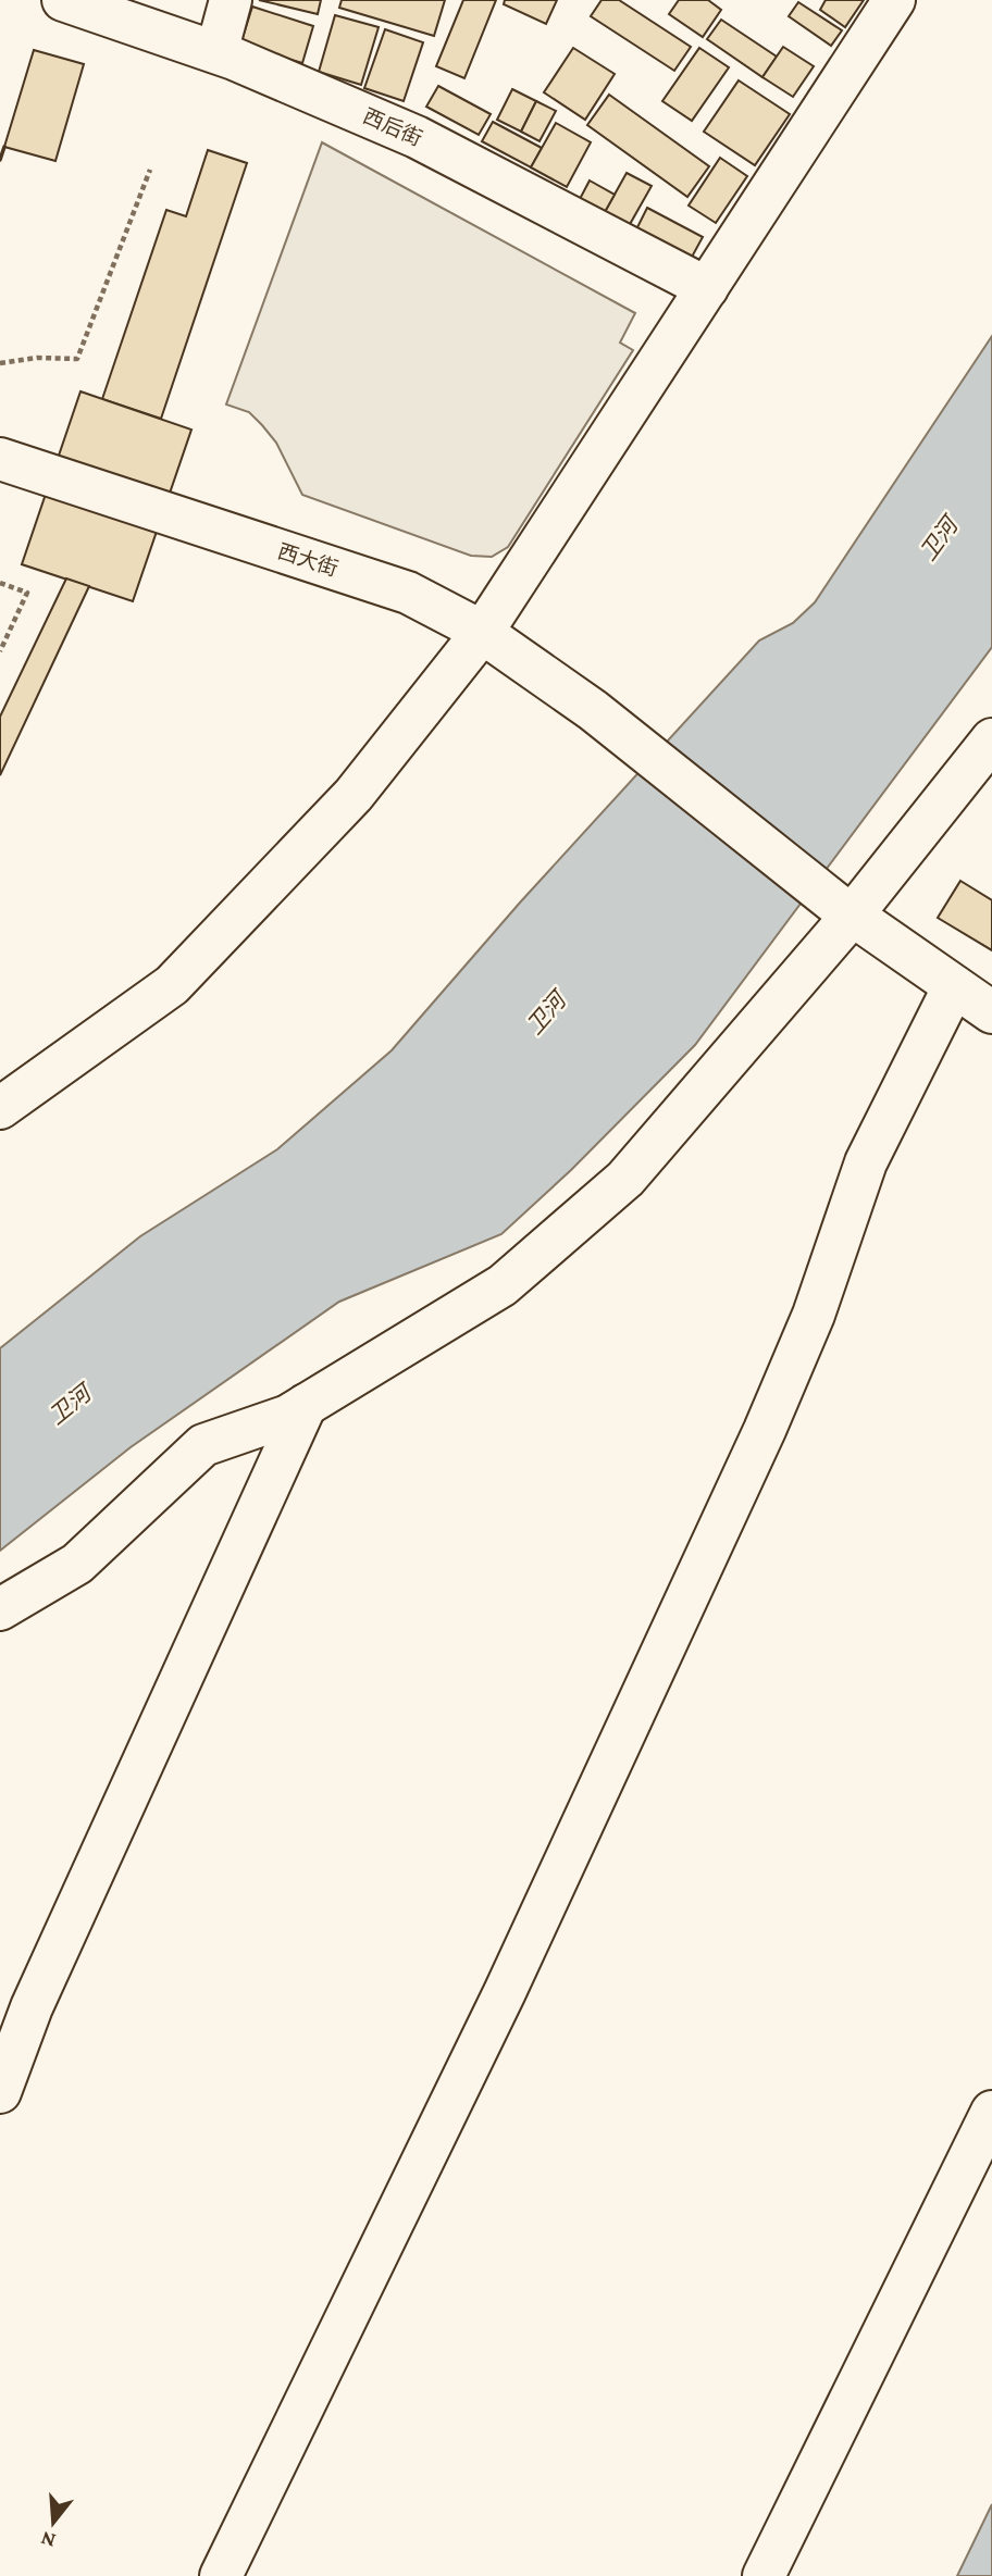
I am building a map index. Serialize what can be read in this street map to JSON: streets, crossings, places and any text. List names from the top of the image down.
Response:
{
  "streets": {
    "street": ["西后街", "西大街"]
  },
  "water": ["卫河"],
  "north": "bottom"
}
